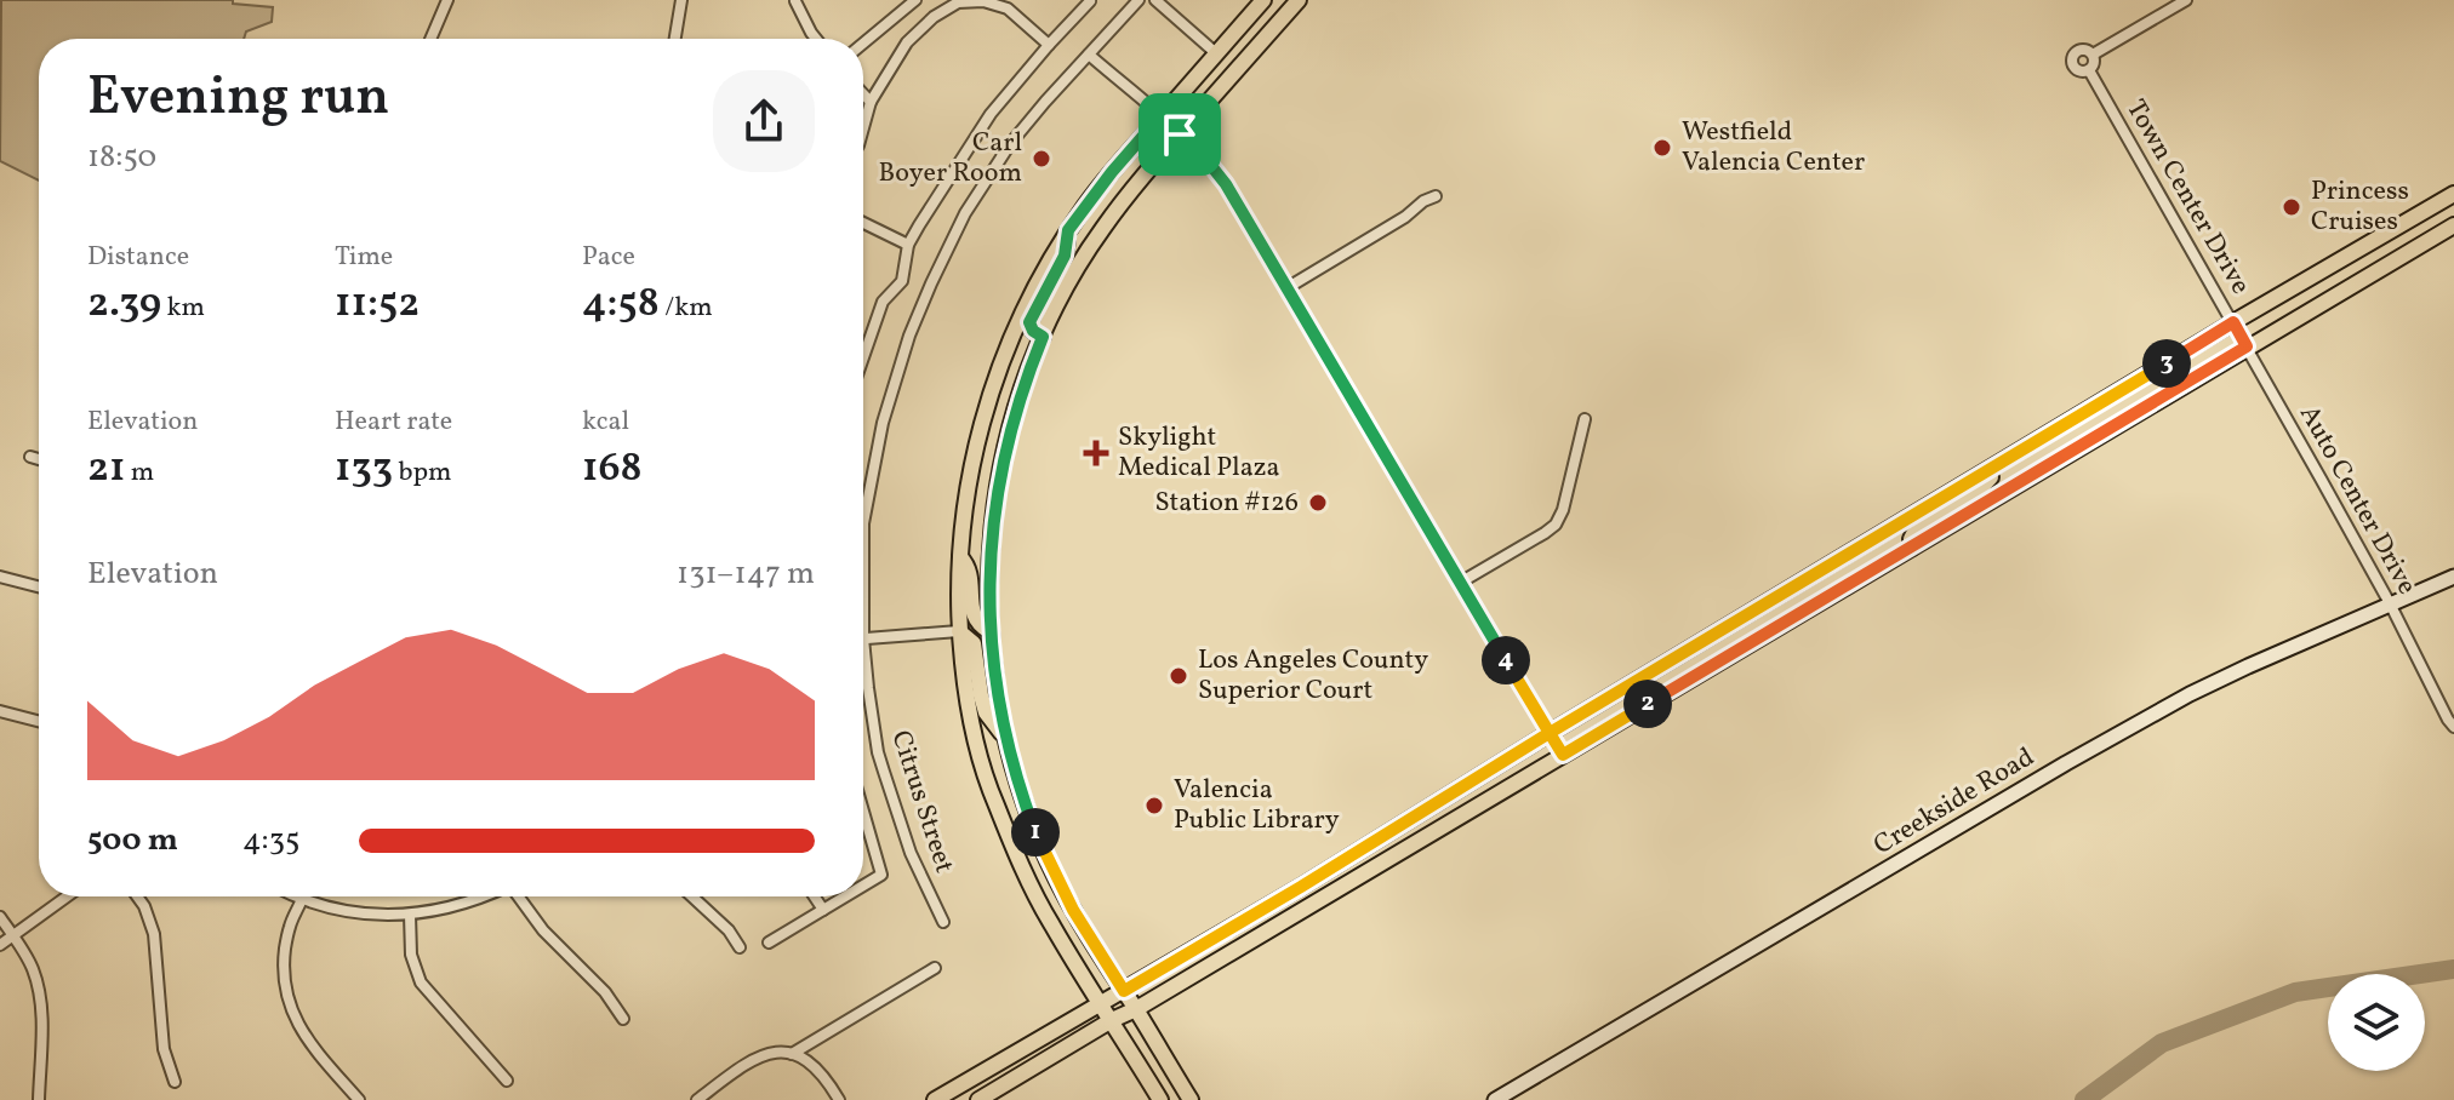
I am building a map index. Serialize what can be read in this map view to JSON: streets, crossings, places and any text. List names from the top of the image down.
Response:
{
  "streets": {
    "street": [
      "Town Center Drive",
      "Auto Center Drive",
      "Citrus Street",
      "Creekside Road"
    ]
  },
  "crossings": [
    ["Town Center Drive", "Auto Center Drive"],
    ["Auto Center Drive", "Creekside Road"]
  ],
  "places": {
    "other": [
      "Westfield Valencia Center",
      "Carl Boyer Room",
      "Princess Cruises",
      "Station #126",
      "Los Angeles County Superior Court",
      "Valencia Public Library"
    ],
    "health": ["Skylight Medical Plaza"]
  },
  "page": {
    "heading": ["Evening run", "18:50"],
    "stats": [
      ["Distance", "2.39 km"],
      ["Time", "11:52"],
      ["Pace", "4:58 /km"],
      ["Elevation", "21 m"],
      ["Heart rate", "133 bpm"],
      ["kcal", "168"]
    ],
    "pins": [
      "3",
      "4",
      "2",
      "1"
    ],
    "chart": ["Elevation", "131–147 m"],
    "list": [
      {
        "name": "500 m",
        "note": "4:35"
      }
    ]
  }
}
